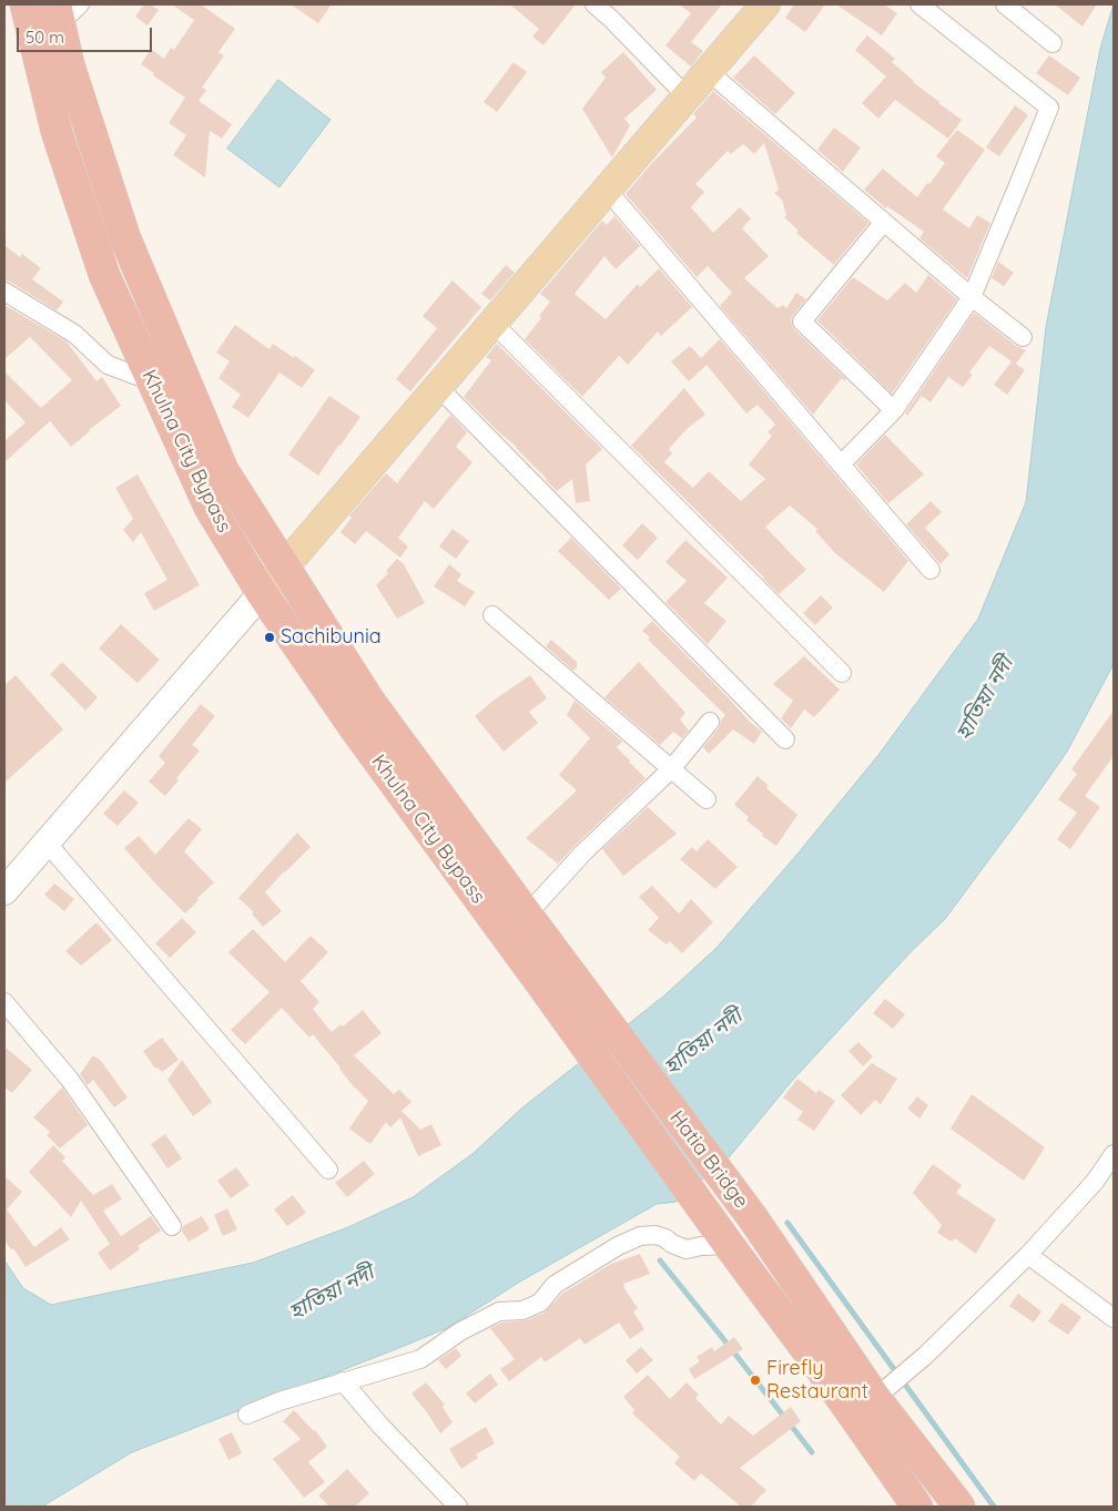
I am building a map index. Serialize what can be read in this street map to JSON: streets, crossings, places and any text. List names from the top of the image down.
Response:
{
  "streets": {
    "highway": ["Khulna City Bypass", "Hatia Bridge"]
  },
  "crossings": [
    ["Khulna City Bypass", "Hatia Bridge"]
  ],
  "water": ["হাতিয়া নদী"],
  "places": ["Sachibunia", "Firefly Restaurant"],
  "scale_bar": "50 m"
}
